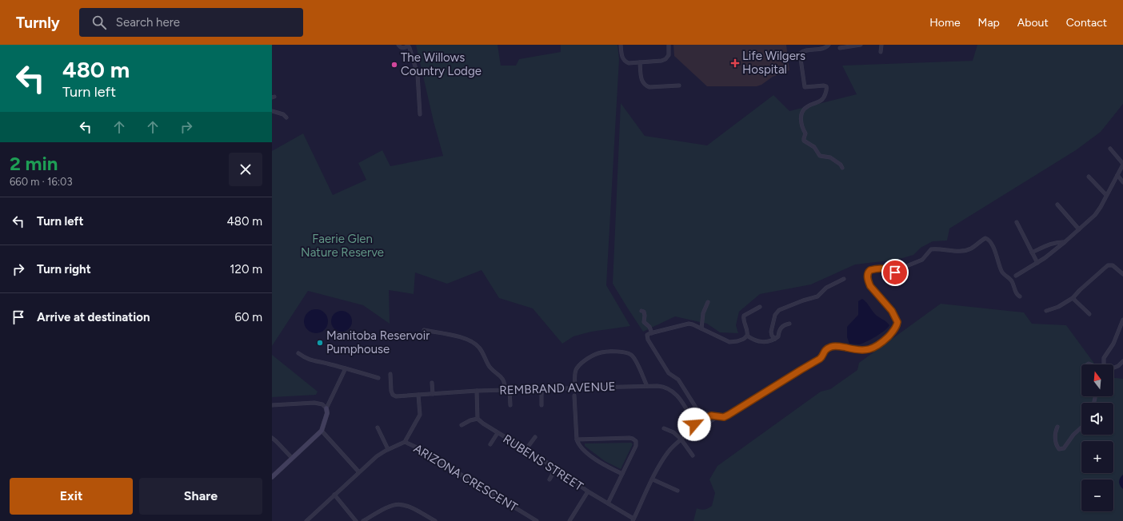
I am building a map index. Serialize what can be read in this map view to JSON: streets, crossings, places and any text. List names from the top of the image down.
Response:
{
  "streets": {
    "street": ["REMBRAND AVENUE", "RUBENS STREET", "ARIZONA CRESCENT"]
  },
  "parks": ["Faerie Glen Nature Reserve"],
  "places": {
    "health": ["Life Wilgers Hospital"],
    "other": ["The Willows Country Lodge", "Manitoba Reservoir Pumphouse"]
  },
  "north": "top",
  "page": {
    "header": "Turnly",
    "search": "Search here",
    "nav": [
      "Home",
      "Map",
      "About",
      "Contact"
    ],
    "turn": ["480 m", "Turn left"],
    "heading": ["2 min", "660 m · 16:03"],
    "list": [
      {
        "name": "Turn left",
        "value": "480 m"
      },
      {
        "name": "Turn right",
        "value": "120 m"
      },
      {
        "name": "Arrive at destination",
        "value": "60 m"
      }
    ],
    "map_buttons": ["+", "−"],
    "buttons": ["Exit", "Share"]
  }
}
